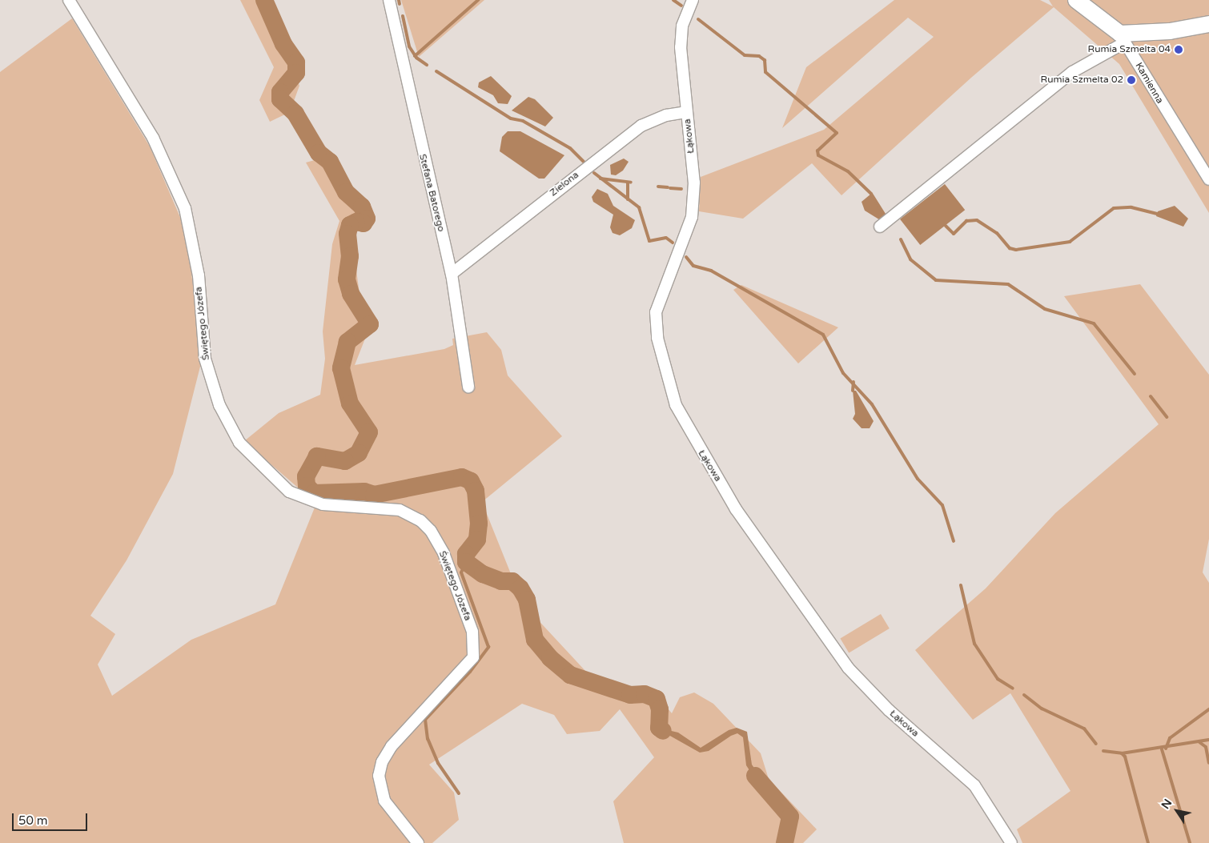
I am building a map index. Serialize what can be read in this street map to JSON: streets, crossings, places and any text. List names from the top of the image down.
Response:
{
  "streets": {
    "street": [
      "Kamienna",
      "Łąkowa",
      "Zielona",
      "Stefana Batorego",
      "Świętego Józefa"
    ]
  },
  "crossings": [
    ["Łąkowa", "Zielona"],
    ["Zielona", "Stefana Batorego"]
  ],
  "places": ["Rumia Szmelta 04", "Rumia Szmelta 02"],
  "scale_bar": "50 m",
  "north": "top left"
}
